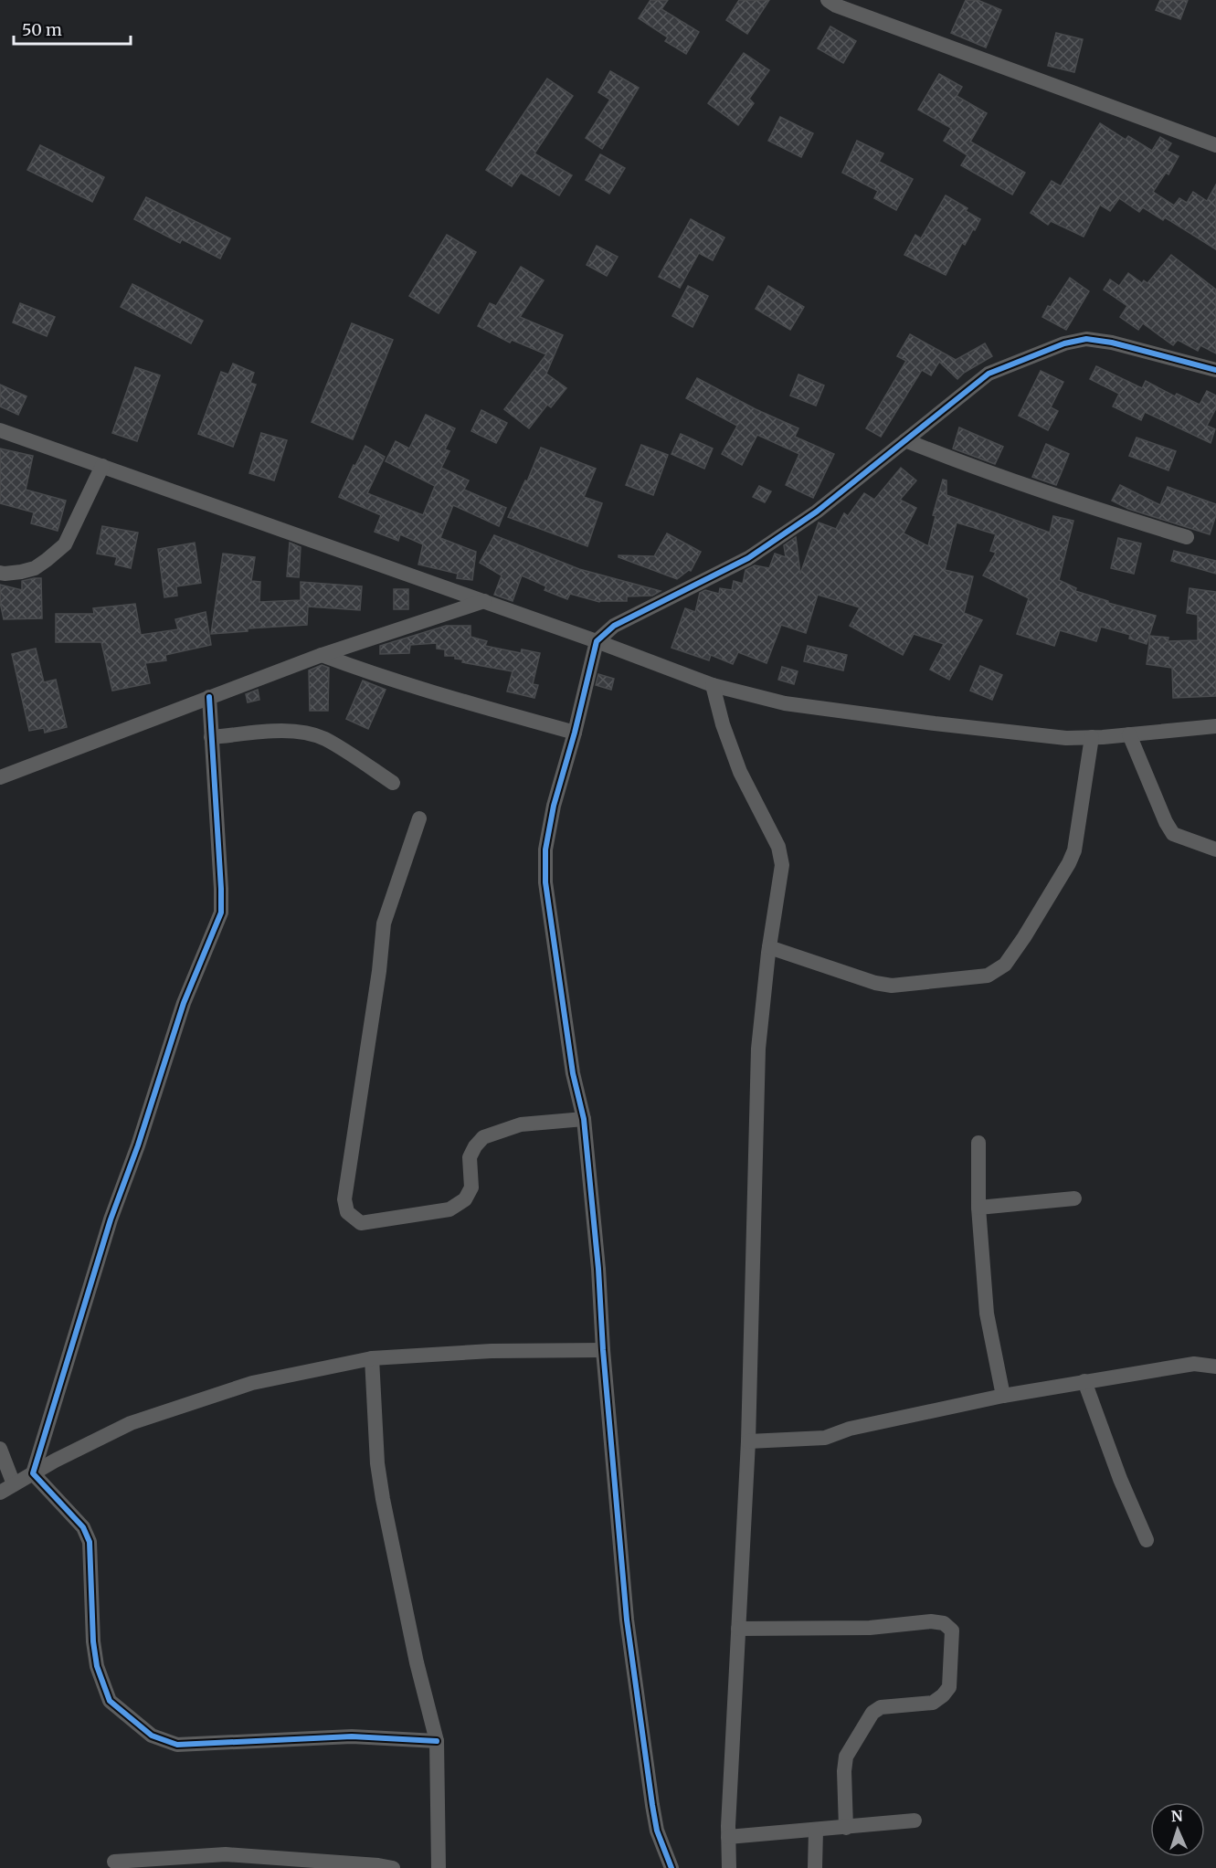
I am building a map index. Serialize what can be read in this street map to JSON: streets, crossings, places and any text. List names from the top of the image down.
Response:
{
  "scale_bar": "50 m",
  "north": "top"
}
